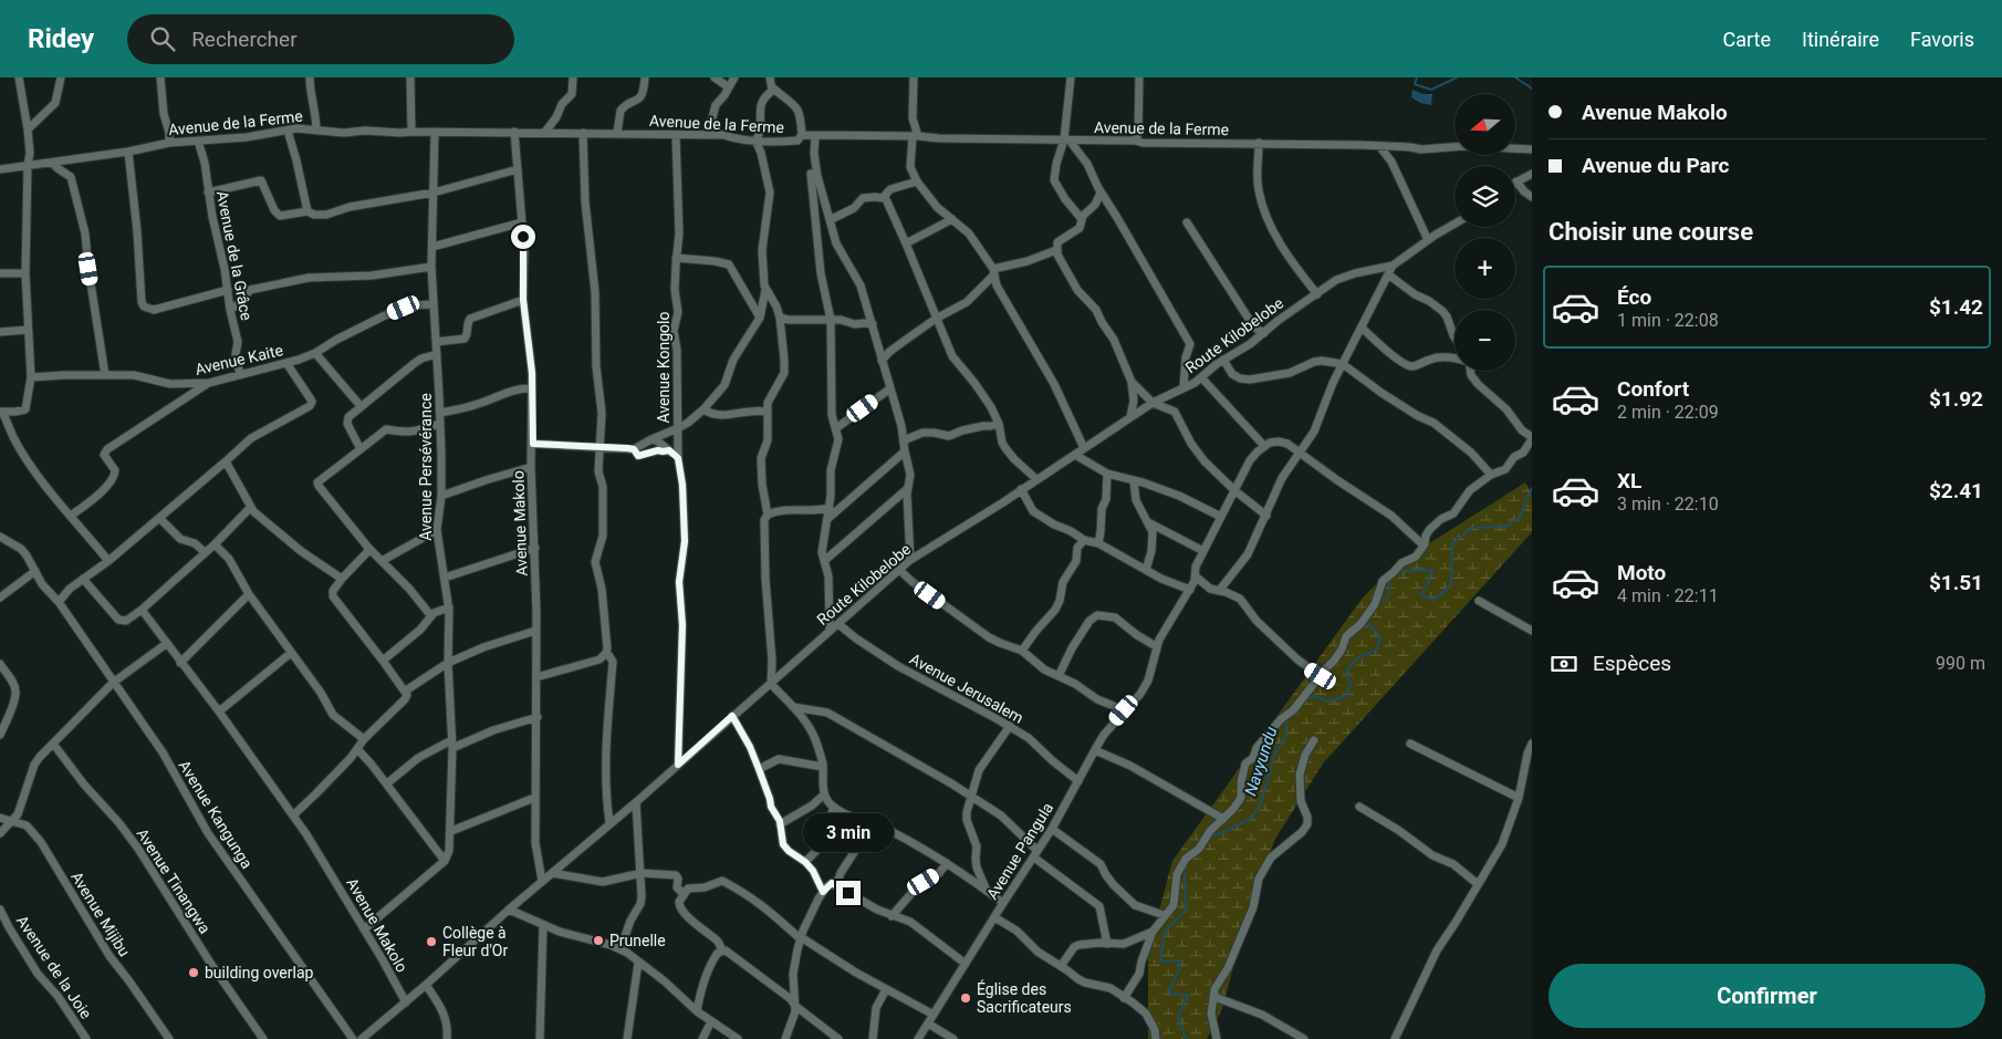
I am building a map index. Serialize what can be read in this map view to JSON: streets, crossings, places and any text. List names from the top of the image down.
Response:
{
  "streets": {
    "street": [
      "Avenue de la Ferme",
      "Avenue de la Grâce",
      "Route Kilobelobe",
      "Avenue Kaite",
      "Avenue Kongolo",
      "Avenue Persévérance",
      "Avenue Makolo",
      "Avenue Jerusalem",
      "Avenue Kangunga",
      "Avenue Pangula",
      "Avenue Tinangwa",
      "Avenue Mijibu",
      "Avenue de la Joie"
    ]
  },
  "crossings": [
    ["Avenue de la Ferme", "Avenue de la Grâce"],
    ["Avenue de la Ferme", "Avenue Kongolo"],
    ["Avenue de la Ferme", "Avenue Persévérance"],
    ["Avenue de la Ferme", "Avenue Makolo"],
    ["Avenue de la Grâce", "Avenue Kaite"],
    ["Route Kilobelobe", "Avenue Kongolo"],
    ["Route Kilobelobe", "Avenue Makolo"],
    ["Route Kilobelobe", "Avenue Jerusalem"],
    ["Avenue Kaite", "Avenue Persévérance"],
    ["Avenue Jerusalem", "Avenue Pangula"]
  ],
  "water": ["Navyundu"],
  "places": [
    "Prunelle",
    "Collège à Fleur d'Or",
    "building overlap",
    "Église des Sacrificateurs"
  ],
  "north": "left",
  "page": {
    "header": "Ridey",
    "search": "Rechercher",
    "nav": ["Carte", "Itinéraire", "Favoris"],
    "banner": ["Avenue Makolo", "Avenue du Parc"],
    "map_buttons": ["+", "−"],
    "heading": "Choisir une course",
    "list": [
      {
        "name": "Éco",
        "note": "1 min · 22:08",
        "value": "$1.42"
      },
      {
        "name": "Confort",
        "note": "2 min · 22:09",
        "value": "$1.92"
      },
      {
        "name": "XL",
        "note": "3 min · 22:10",
        "value": "$2.41"
      },
      {
        "name": "Moto",
        "note": "4 min · 22:11",
        "value": "$1.51"
      }
    ],
    "pay": ["Espèces", "990 m"],
    "bubble": "3 min",
    "buttons": "Confirmer"
  }
}
